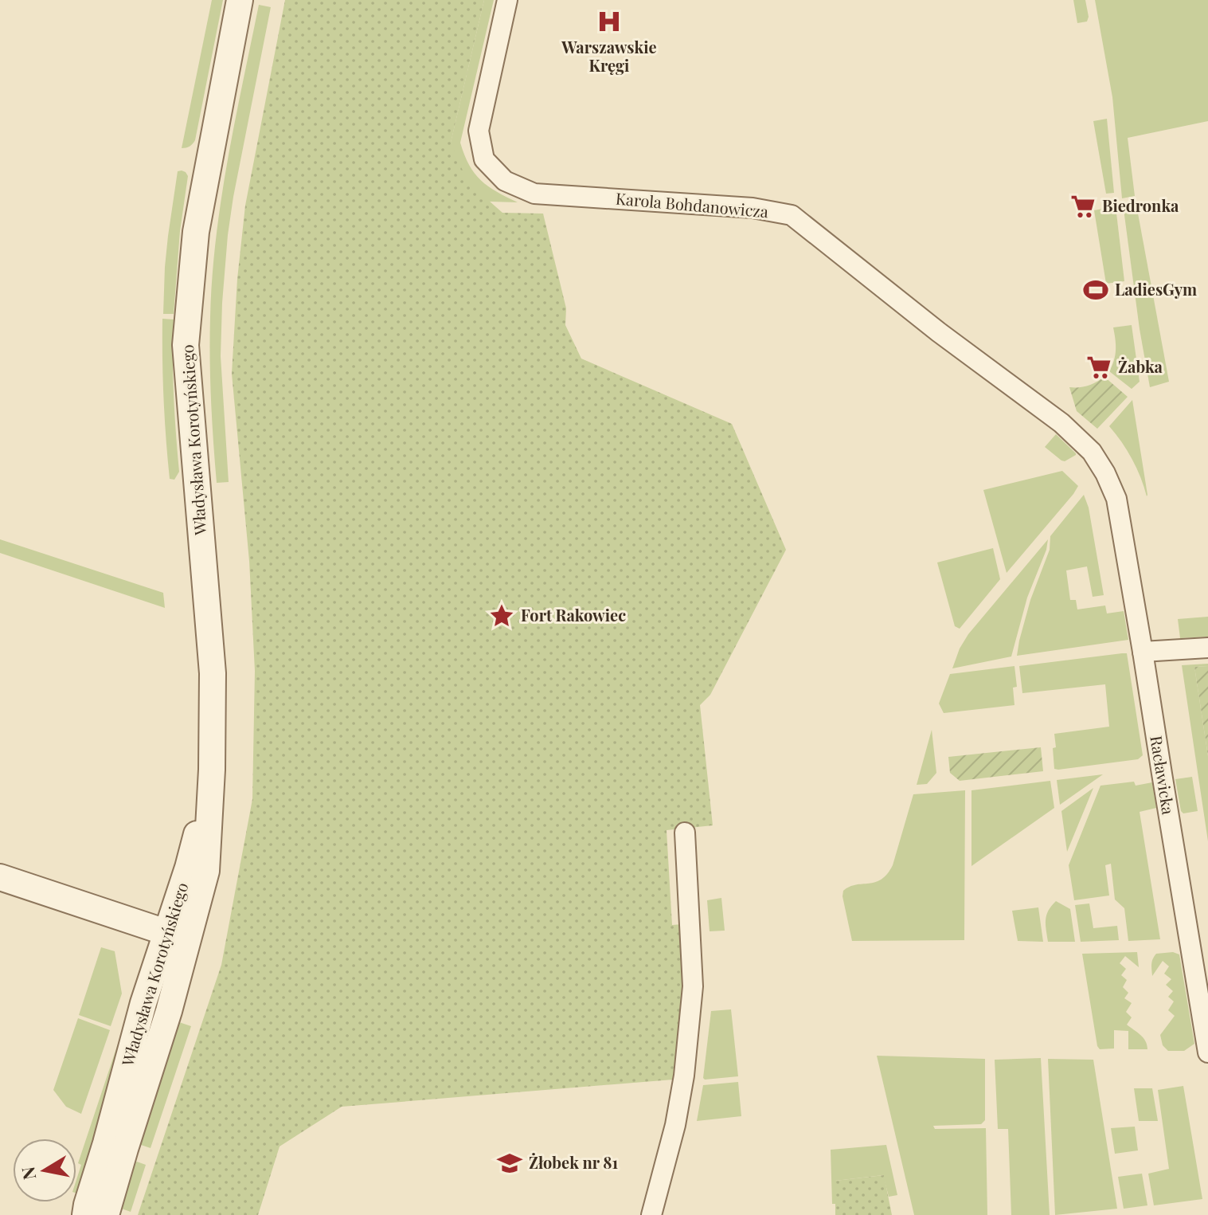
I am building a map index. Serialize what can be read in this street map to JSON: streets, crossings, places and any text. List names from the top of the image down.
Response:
{
  "streets": {
    "street": ["Karola Bohdanowicza", "Władysława Korotyńskiego", "Racławicka"]
  },
  "crossings": [
    ["Karola Bohdanowicza", "Racławicka"]
  ],
  "places": {
    "hospital": ["Warszawskie Kręgi"],
    "supermarket": ["Biedronka", "Żabka"],
    "sports": ["LadiesGym"],
    "place": ["Fort Rakowiec"],
    "school or university": ["Żłobek nr 81"]
  },
  "north": "left"
}
